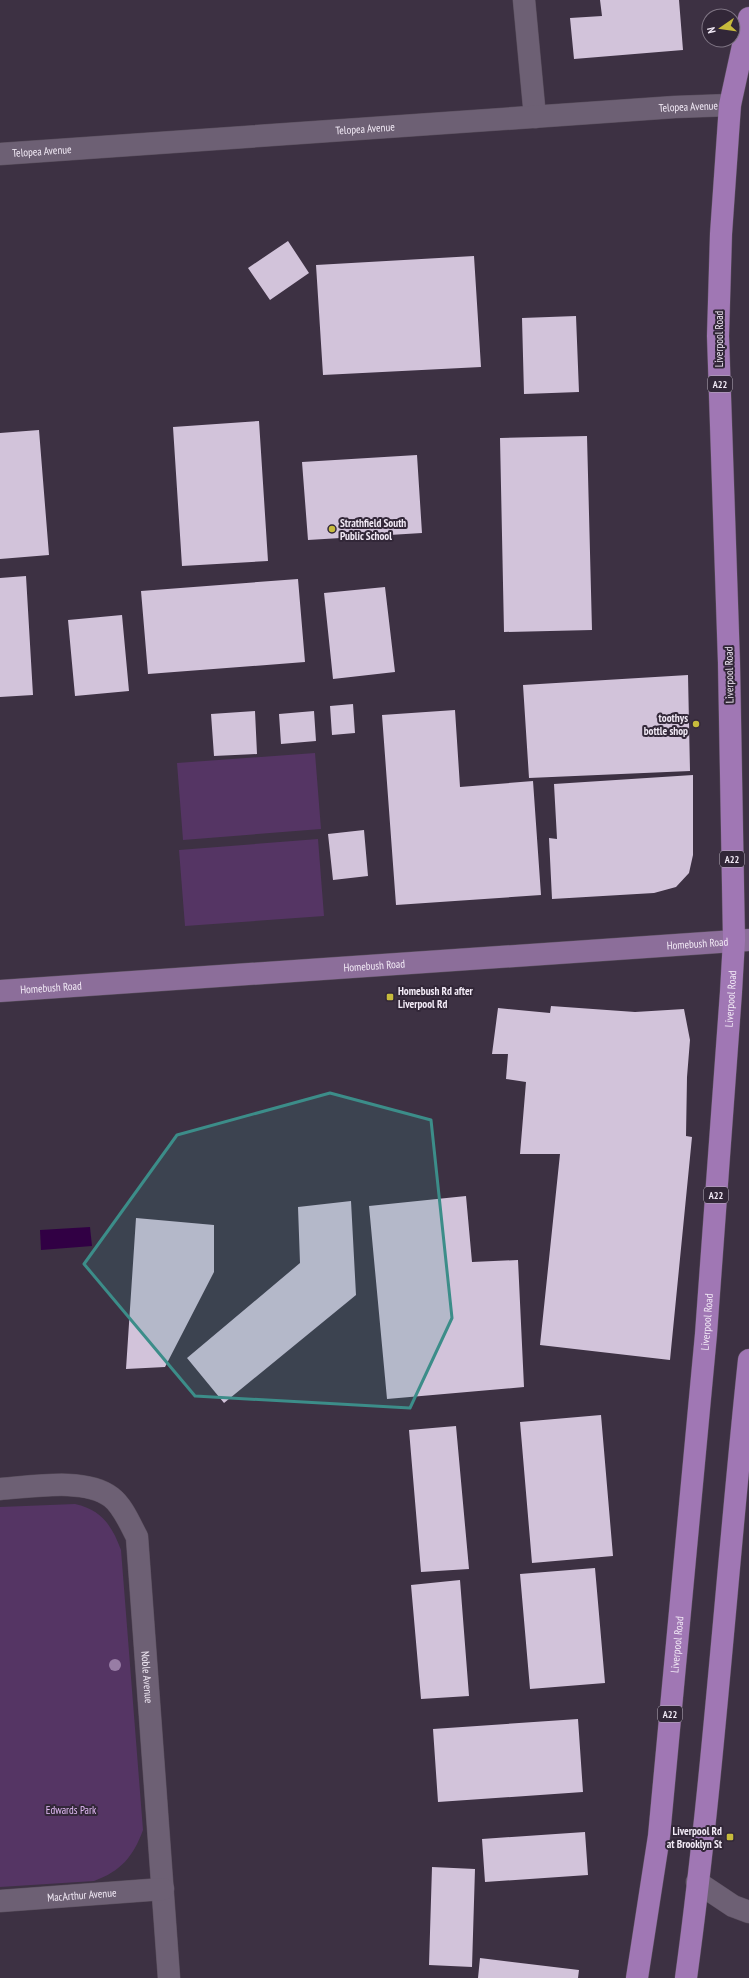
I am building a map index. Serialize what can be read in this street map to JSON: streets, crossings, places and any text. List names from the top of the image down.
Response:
{
  "streets": {
    "highway": ["Liverpool Road", "A22"],
    "main road": ["Homebush Road"],
    "street": ["Telopea Avenue", "Noble Avenue", "MacArthur Avenue"]
  },
  "crossings": [
    ["Telopea Avenue", "Liverpool Road"],
    ["Liverpool Road", "Homebush Road"],
    ["Noble Avenue", "MacArthur Avenue"]
  ],
  "parks": ["Edwards Park"],
  "places": {
    "other": ["Strathfield South Public School", "toothys bottle shop"],
    "transit": ["Homebush Rd after Liverpool Rd", "Liverpool Rd at Brooklyn St"]
  },
  "north": "left"
}
